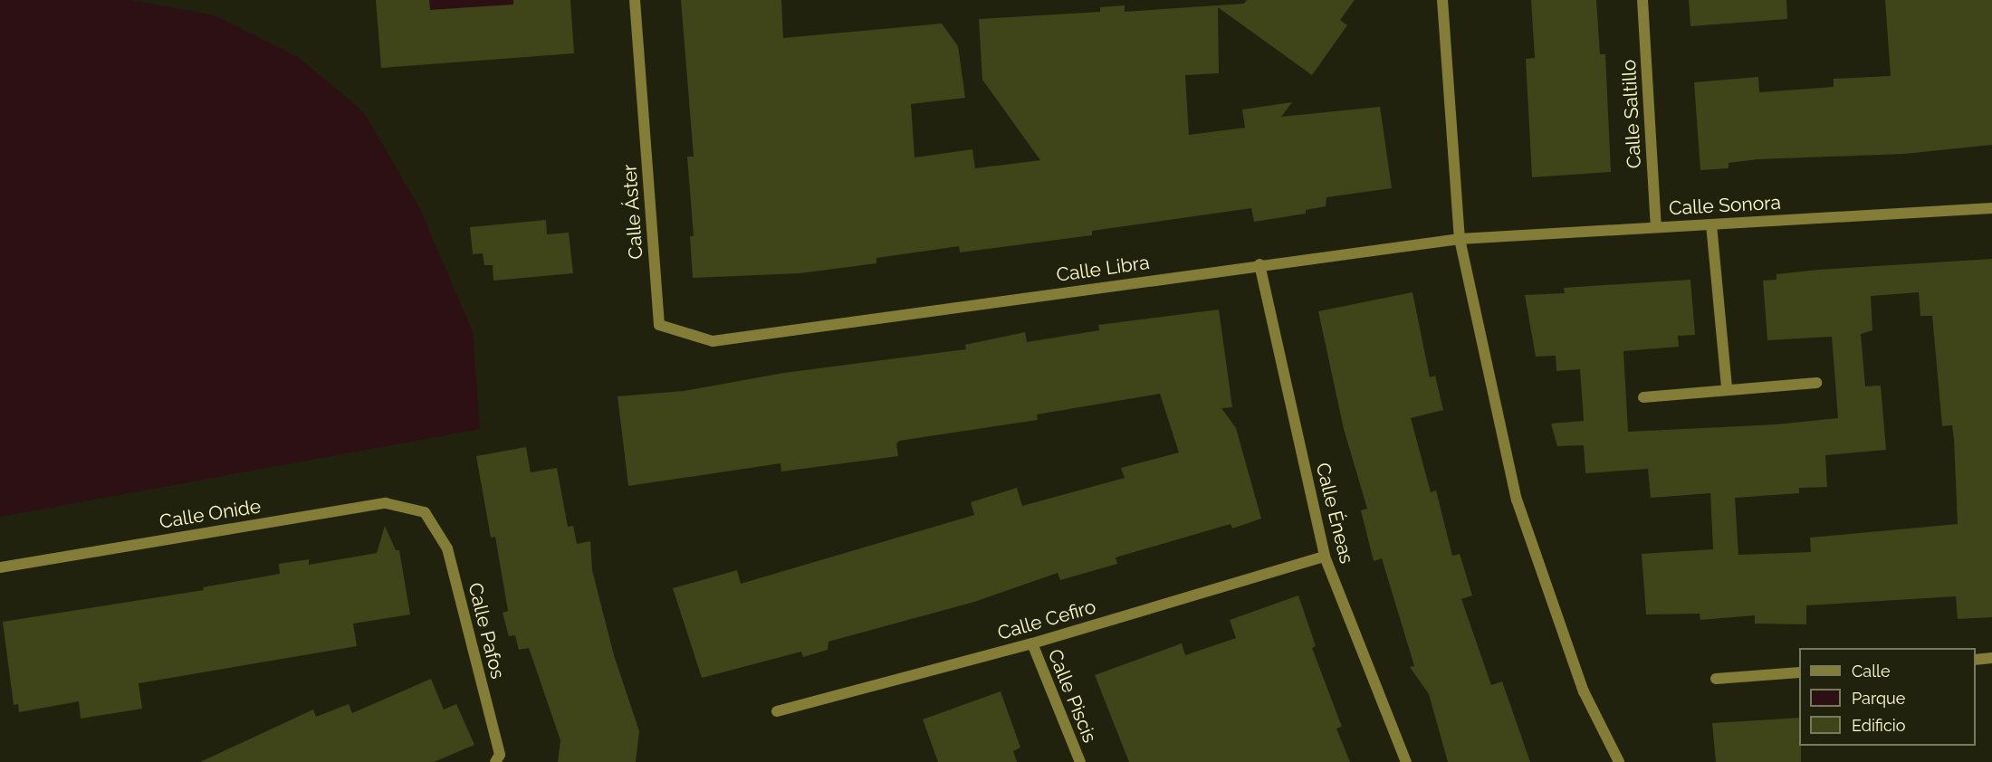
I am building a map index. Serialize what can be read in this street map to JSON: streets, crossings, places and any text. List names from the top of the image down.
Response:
{
  "streets": {
    "street": [
      "Calle Saltillo",
      "Calle Sonora",
      "Calle Áster",
      "Calle Libra",
      "Calle Éneas",
      "Calle Onide",
      "Calle Cefiro",
      "Calle Pafos",
      "Calle Piscis"
    ]
  },
  "crossings": [
    ["Calle Saltillo", "Calle Sonora"],
    ["Calle Sonora", "Calle Libra"],
    ["Calle Áster", "Calle Libra"],
    ["Calle Libra", "Calle Éneas"],
    ["Calle Éneas", "Calle Cefiro"],
    ["Calle Onide", "Calle Pafos"],
    ["Calle Cefiro", "Calle Piscis"]
  ],
  "legend": ["Calle", "Parque", "Edificio"]
}
